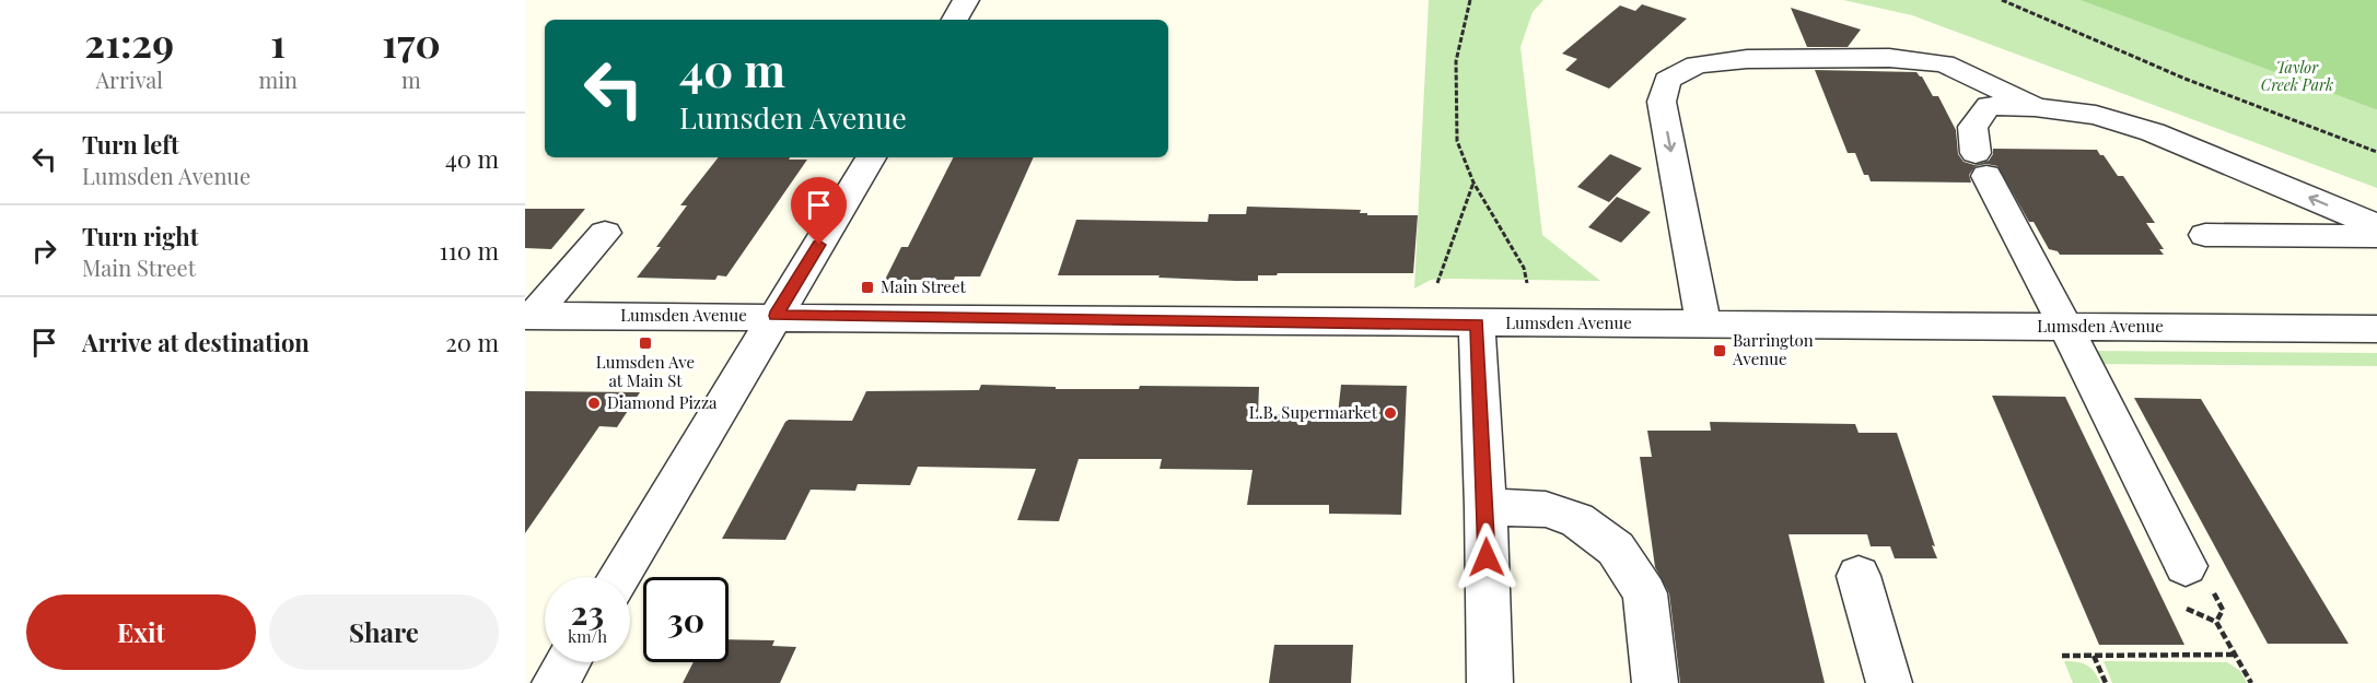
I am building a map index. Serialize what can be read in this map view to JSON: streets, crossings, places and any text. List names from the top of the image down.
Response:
{
  "streets": {
    "street": ["Lumsden Avenue"]
  },
  "parks": ["Taylor Creek Park"],
  "places": {
    "transit": ["Main Street", "Lumsden Ave at Main St", "Barrington Avenue"],
    "other": ["Diamond Pizza", "L.B. Supermarket"]
  },
  "page": {
    "eta": [
      "21:29",
      "Arrival",
      "1",
      "min",
      "170",
      "m"
    ],
    "turn": ["40 m", "Lumsden Avenue"],
    "list": [
      {
        "name": "Turn left",
        "note": "Lumsden Avenue",
        "value": "40 m"
      },
      {
        "name": "Turn right",
        "note": "Main Street",
        "value": "110 m"
      },
      {
        "name": "Arrive at destination",
        "value": "20 m"
      }
    ],
    "speed": "23 km/h",
    "limit": "30",
    "buttons": ["Exit", "Share"]
  }
}
